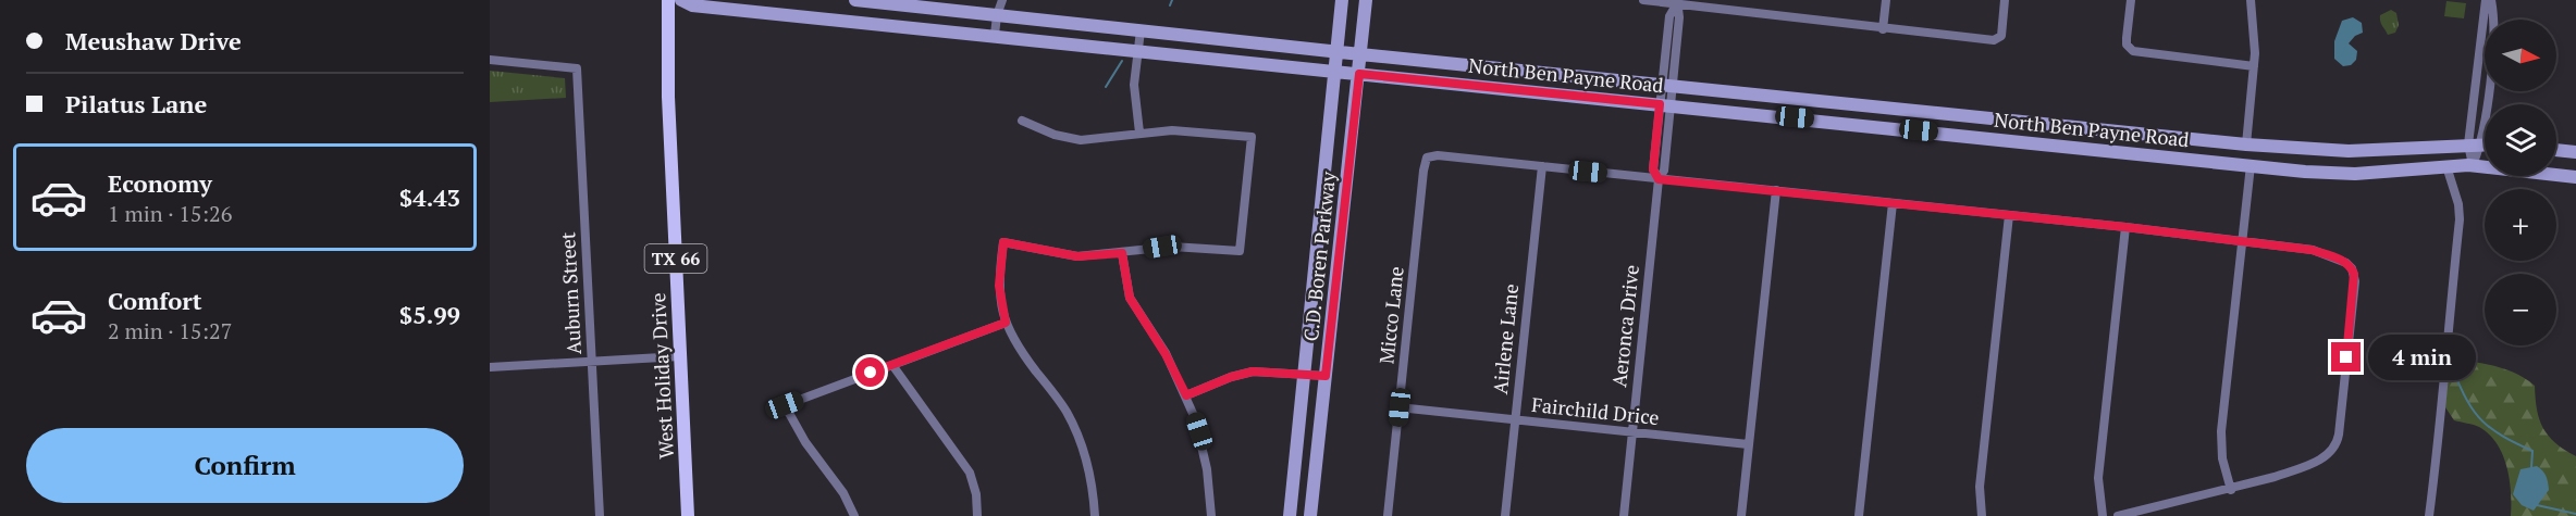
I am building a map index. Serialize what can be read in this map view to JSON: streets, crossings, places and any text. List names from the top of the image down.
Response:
{
  "streets": {
    "main road": ["TX 66", "West Holiday Drive"],
    "street": [
      "North Ben Payne Road",
      "C.D. Boren Parkway",
      "Auburn Street",
      "Micco Lane",
      "Aeronca Drive",
      "Airlene Lane",
      "Fairchild Drice"
    ]
  },
  "crossings": [
    ["North Ben Payne Road", "C.D. Boren Parkway"],
    ["North Ben Payne Road", "Aeronca Drive"],
    ["Micco Lane", "Airlene Lane"],
    ["Micco Lane", "Fairchild Drice"],
    ["Aeronca Drive", "Fairchild Drice"],
    ["Airlene Lane", "Fairchild Drice"]
  ],
  "north": "right",
  "page": {
    "banner": ["Meushaw Drive", "Pilatus Lane"],
    "map_buttons": ["+", "−"],
    "list": [
      {
        "name": "Economy",
        "note": "1 min · 15:26",
        "value": "$4.43"
      },
      {
        "name": "Comfort",
        "note": "2 min · 15:27",
        "value": "$5.99"
      }
    ],
    "bubble": "4 min",
    "buttons": "Confirm"
  }
}
